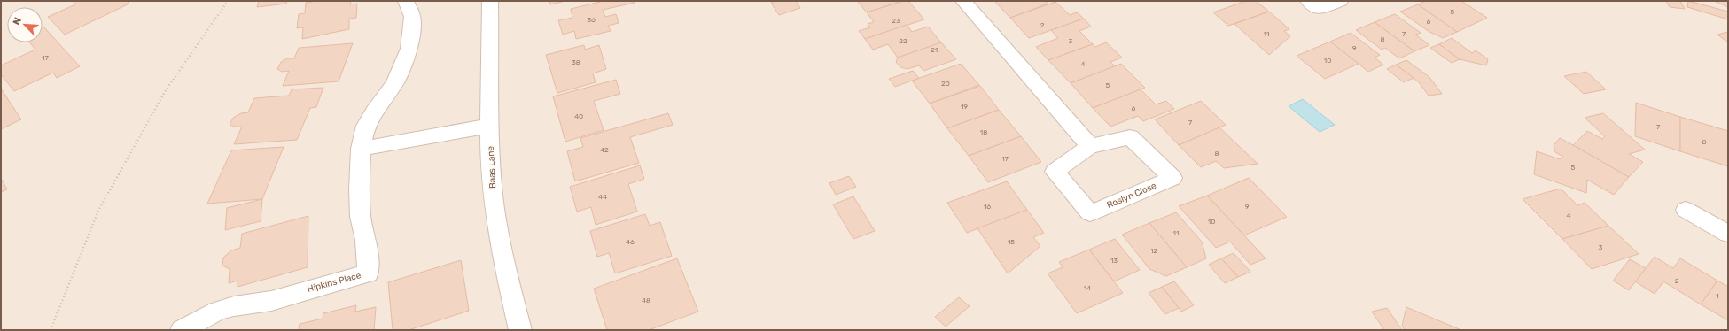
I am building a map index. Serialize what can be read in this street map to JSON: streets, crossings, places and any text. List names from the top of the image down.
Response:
{
  "streets": {
    "street": ["Baas Lane", "Roslyn Close", "Hipkins Place"]
  },
  "house_numbers": [
    "5",
    "36",
    "23",
    "6",
    "2",
    "11",
    "7",
    "8",
    "22",
    "3",
    "9",
    "21",
    "17",
    "10",
    "38",
    "4",
    "20",
    "5",
    "19",
    "6",
    "40",
    "7",
    "7",
    "18",
    "8",
    "42",
    "8",
    "17",
    "5",
    "44",
    "16",
    "9",
    "4",
    "10",
    "11",
    "46",
    "15",
    "3",
    "12",
    "13",
    "2",
    "14",
    "1",
    "48"
  ],
  "north": "top left"
}
